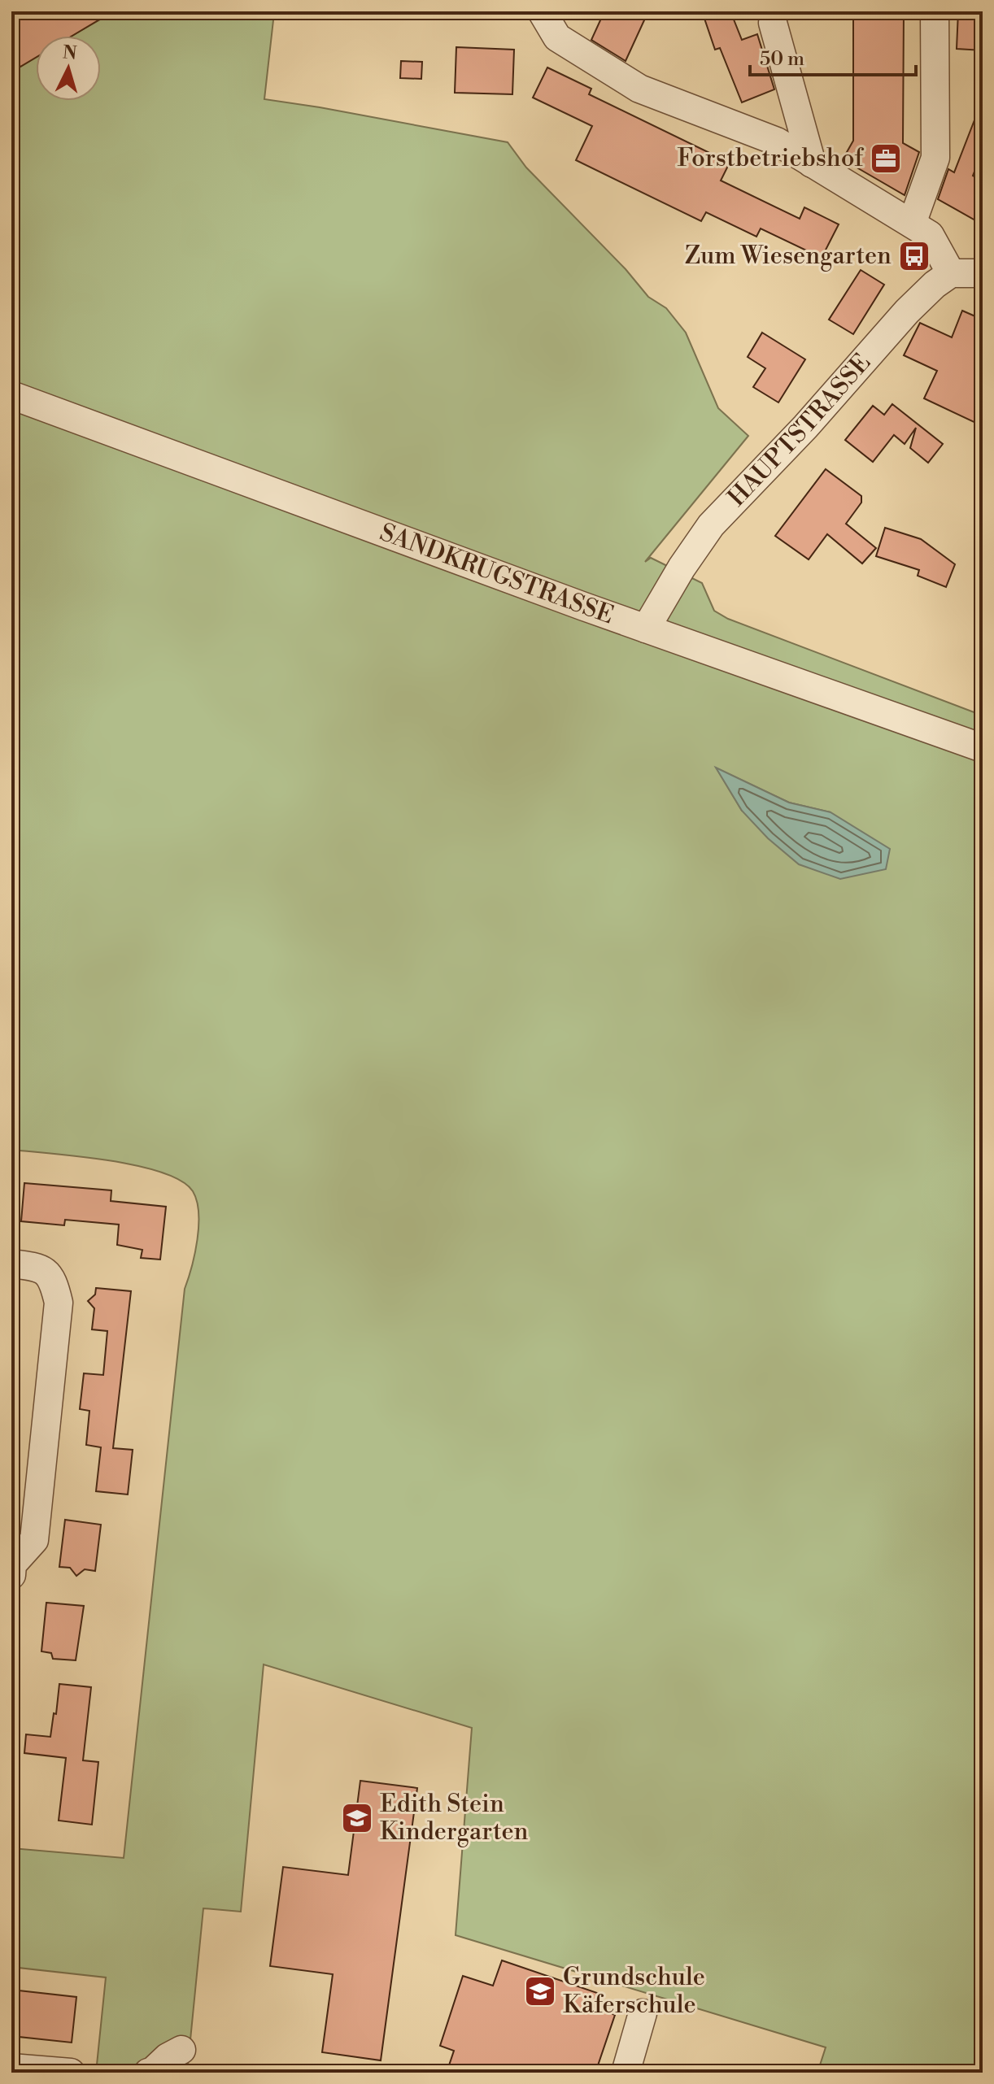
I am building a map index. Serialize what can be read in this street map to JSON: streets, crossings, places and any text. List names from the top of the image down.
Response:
{
  "streets": {
    "street": ["HAUPTSTRASSE", "SANDKRUGSTRASSE"]
  },
  "crossings": [
    ["HAUPTSTRASSE", "SANDKRUGSTRASSE"]
  ],
  "places": {
    "office": ["Forstbetriebshof"],
    "bus stop": ["Zum Wiesengarten"],
    "school or university": ["Edith Stein Kindergarten", "Grundschule Käferschule"]
  },
  "scale_bar": "50 m",
  "north": "top"
}
